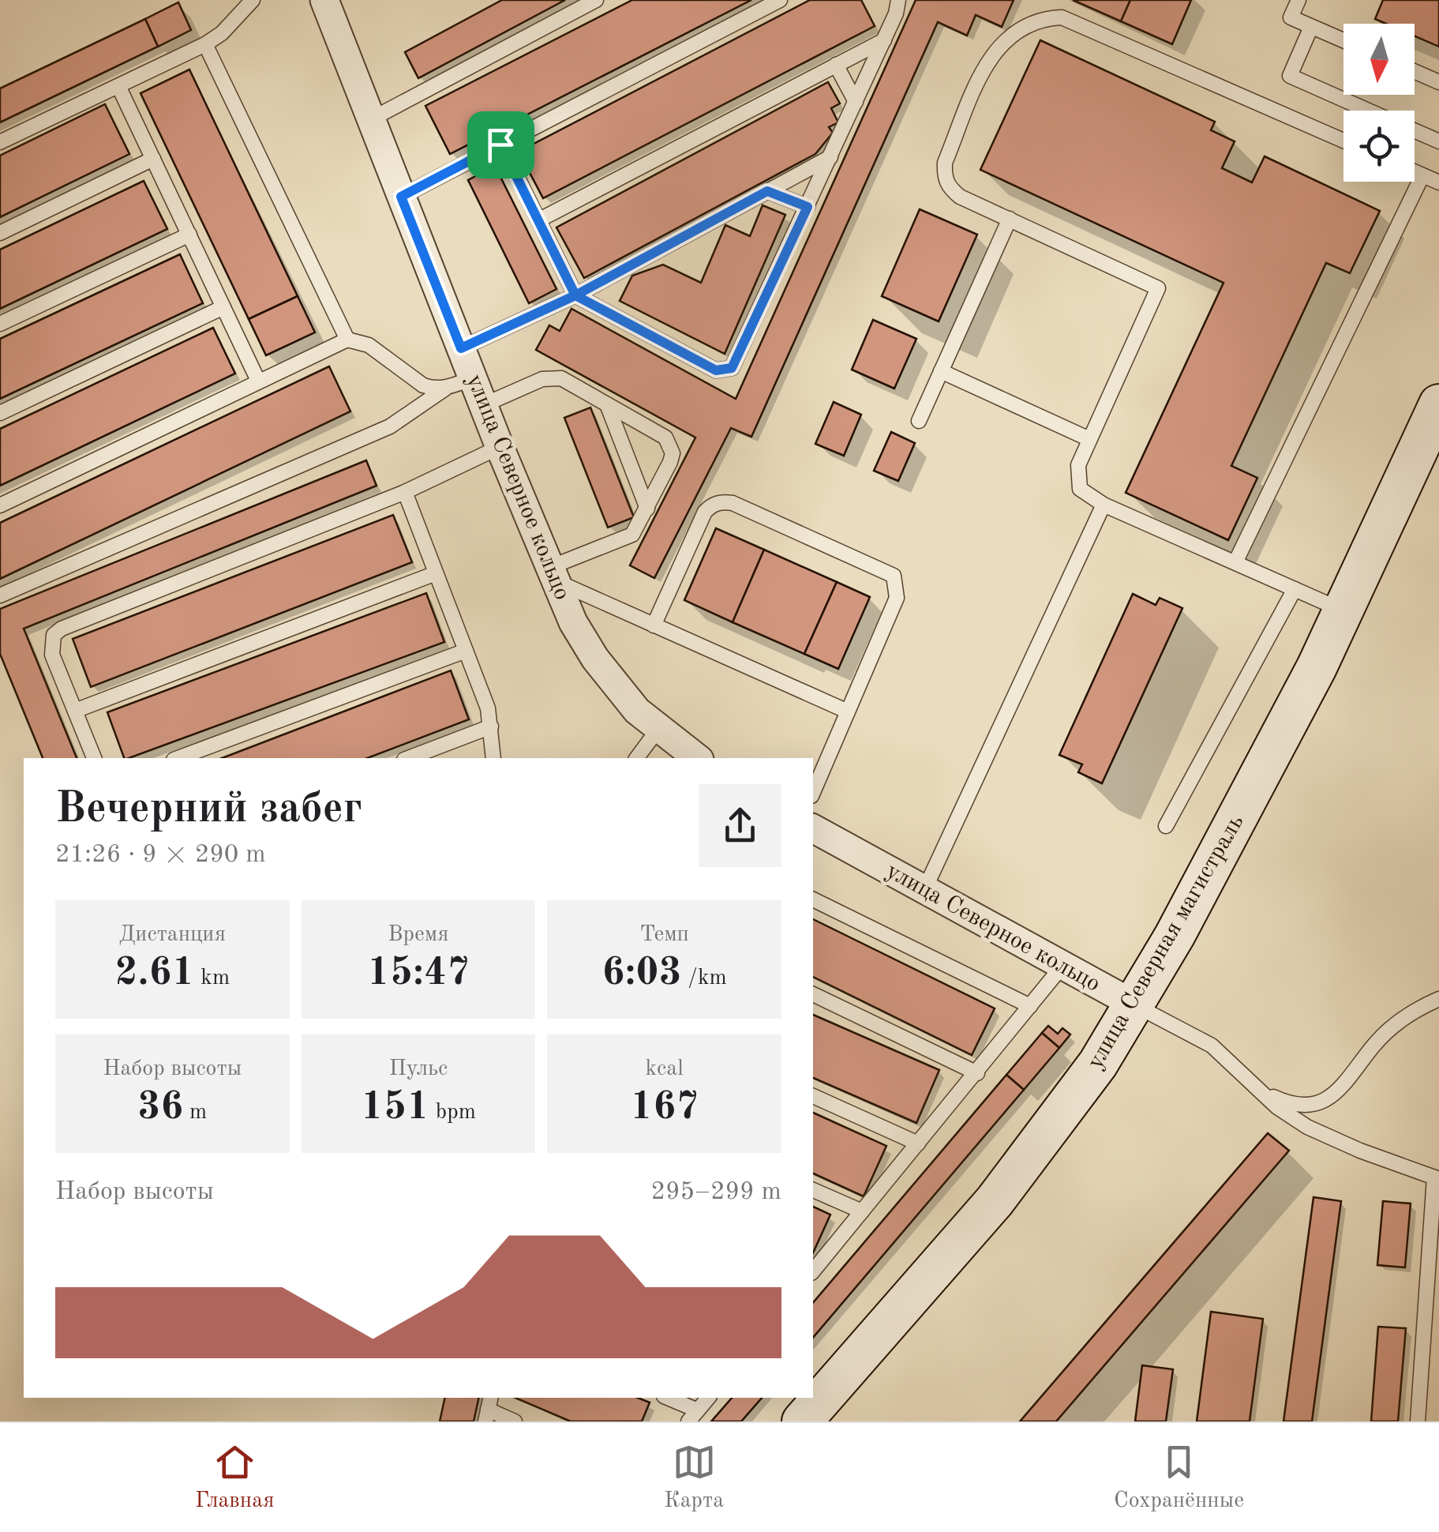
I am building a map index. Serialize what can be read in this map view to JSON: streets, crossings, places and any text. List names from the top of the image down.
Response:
{
  "streets": {
    "street": ["улица Северное кольцо", "улица Северная магистраль"]
  },
  "crossings": [
    ["улица Северное кольцо", "улица Северная магистраль"]
  ],
  "north": "bottom",
  "page": {
    "heading": ["Вечерний забег", "21:26 · 9 × 290 m"],
    "stats": [
      ["Дистанция", "2.61 km"],
      ["Время", "15:47"],
      ["Темп", "6:03 /km"],
      ["Набор высоты", "36 m"],
      ["Пульс", "151 bpm"],
      ["kcal", "167"]
    ],
    "chart": ["Набор высоты", "295–299 m"],
    "tabs": ["Главная", "Карта", "Сохранённые"]
  }
}
